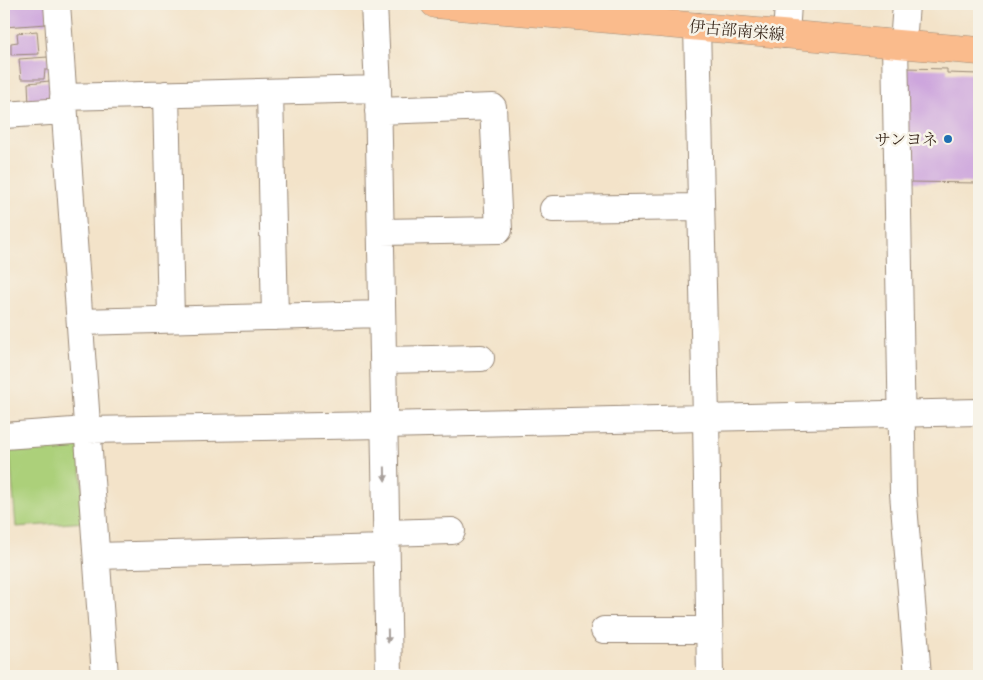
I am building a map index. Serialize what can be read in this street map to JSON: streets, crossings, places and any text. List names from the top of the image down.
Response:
{
  "streets": {
    "main road": ["伊古部南栄線"]
  },
  "places": ["サンヨネ"]
}
